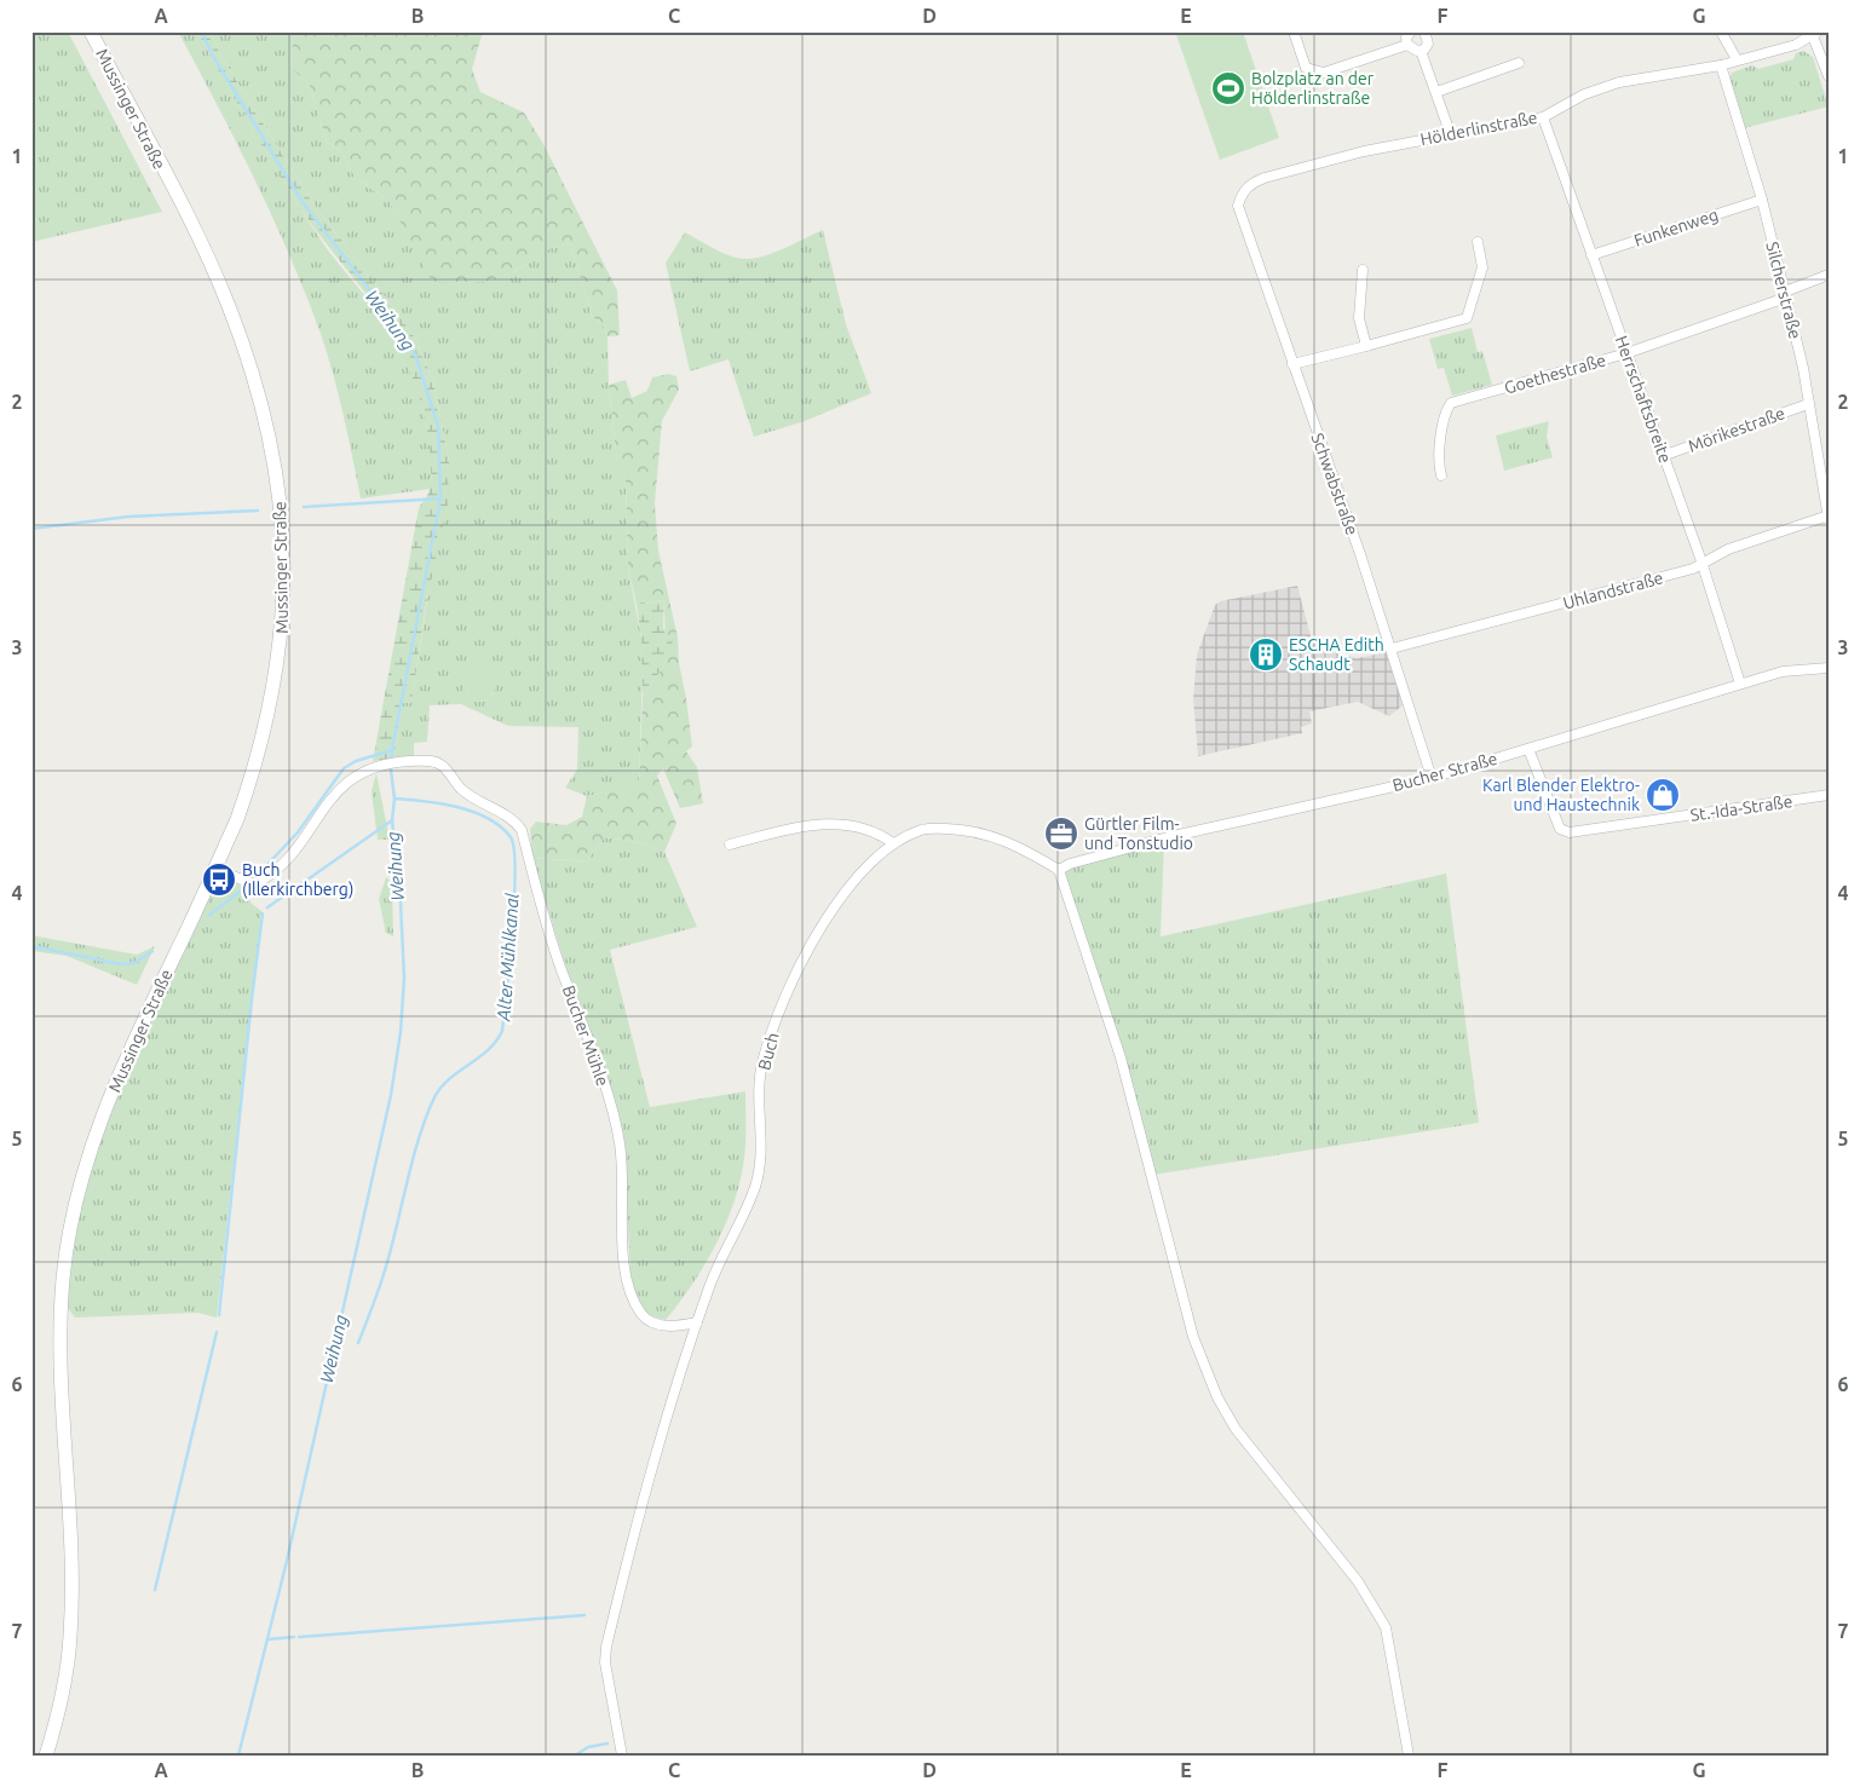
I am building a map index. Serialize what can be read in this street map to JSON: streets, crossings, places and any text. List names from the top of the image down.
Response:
{
  "streets": {
    "street": [
      "Mussinger Straße",
      "Hölderlinstraße",
      "Funkenweg",
      "Silcherstraße",
      "Goethestraße",
      "Herrschaftsbreite",
      "Mörikestraße",
      "Schwabstraße",
      "Uhlandstraße",
      "Bucher Straße",
      "St.-Ida-Straße",
      "Bucher Mühle",
      "Buch"
    ]
  },
  "crossings": [
    ["Mussinger Straße", "Bucher Mühle"],
    ["Hölderlinstraße", "Silcherstraße"],
    ["Hölderlinstraße", "Herrschaftsbreite"],
    ["Hölderlinstraße", "Schwabstraße"],
    ["Funkenweg", "Silcherstraße"],
    ["Funkenweg", "Herrschaftsbreite"],
    ["Silcherstraße", "Goethestraße"],
    ["Silcherstraße", "Mörikestraße"],
    ["Silcherstraße", "Uhlandstraße"],
    ["Goethestraße", "Herrschaftsbreite"],
    ["Herrschaftsbreite", "Mörikestraße"],
    ["Herrschaftsbreite", "Uhlandstraße"],
    ["Herrschaftsbreite", "Bucher Straße"],
    ["Schwabstraße", "Uhlandstraße"],
    ["Schwabstraße", "Bucher Straße"],
    ["Bucher Straße", "St.-Ida-Straße"],
    ["Bucher Straße", "Buch"],
    ["Bucher Mühle", "Buch"]
  ],
  "water": ["Weihung", "Alter Mühlkanal"],
  "places": {
    "sports": ["Bolzplatz an der Hölderlinstraße"],
    "building": ["ESCHA Edith Schaudt"],
    "shop": ["Karl Blender Elektro- und Haustechnik"],
    "office": ["Gürtler Film- und Tonstudio"],
    "bus stop": ["Buch (Illerkirchberg)"]
  },
  "grid": {
    "columns": [
      "A",
      "B",
      "C",
      "D",
      "E",
      "F",
      "G"
    ],
    "rows": [
      "1",
      "2",
      "3",
      "4",
      "5",
      "6",
      "7"
    ]
  }
}
